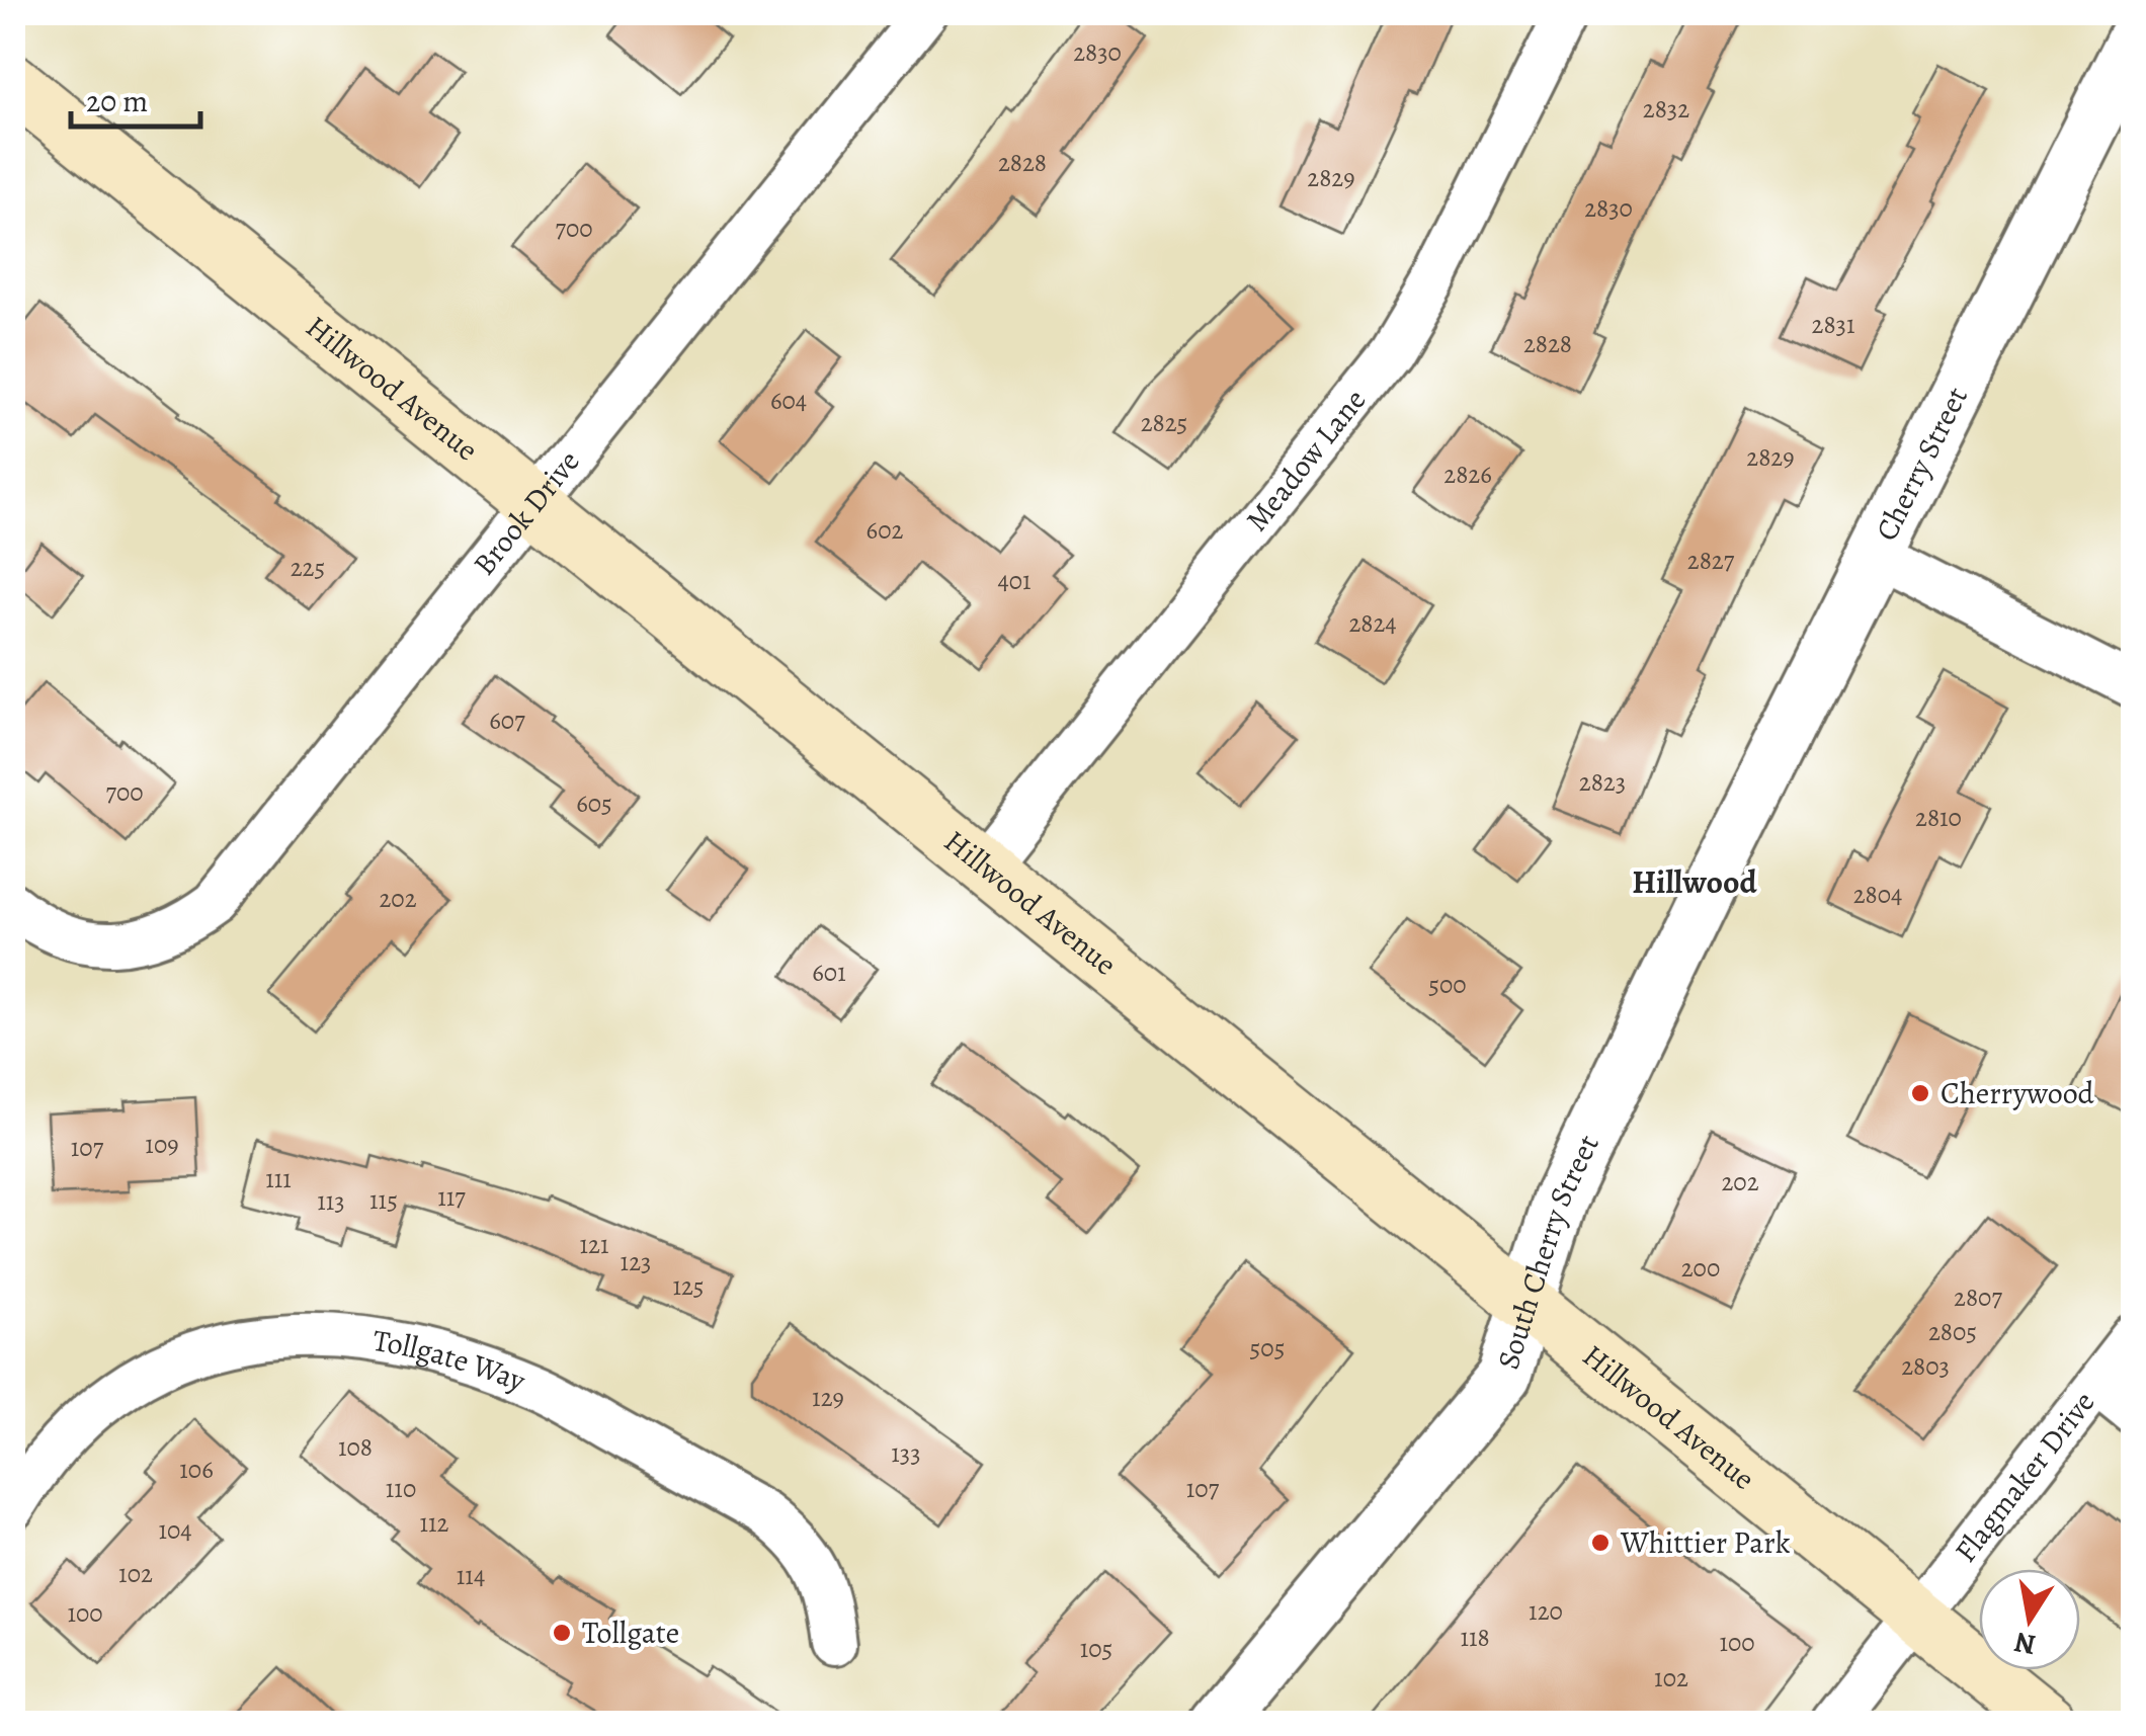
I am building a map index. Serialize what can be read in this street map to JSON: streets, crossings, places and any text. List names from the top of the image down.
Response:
{
  "streets": {
    "main road": ["Hillwood Avenue"],
    "street": [
      "Meadow Lane",
      "Cherry Street",
      "Brook Drive",
      "South Cherry Street",
      "Tollgate Way",
      "Flagmaker Drive"
    ]
  },
  "crossings": [
    ["Hillwood Avenue", "Meadow Lane"],
    ["Hillwood Avenue", "Brook Drive"],
    ["Hillwood Avenue", "South Cherry Street"],
    ["Hillwood Avenue", "Flagmaker Drive"],
    ["Cherry Street", "South Cherry Street"]
  ],
  "districts": ["Hillwood"],
  "places": ["Cherrywood", "Whittier Park", "Tollgate"],
  "house_numbers": [
    "2830",
    "2832",
    "2828",
    "2829",
    "2830",
    "700",
    "2831",
    "2828",
    "604",
    "2825",
    "2829",
    "2826",
    "602",
    "2827",
    "225",
    "401",
    "2824",
    "607",
    "2823",
    "700",
    "605",
    "2810",
    "2804",
    "202",
    "601",
    "500",
    "109",
    "107",
    "111",
    "202",
    "117",
    "115",
    "113",
    "121",
    "123",
    "200",
    "125",
    "2807",
    "2805",
    "505",
    "2803",
    "129",
    "108",
    "133",
    "106",
    "110",
    "107",
    "112",
    "104",
    "102",
    "114",
    "120",
    "100",
    "118",
    "100",
    "105",
    "102"
  ],
  "scale_bar": "20 m",
  "north": "bottom"
}
